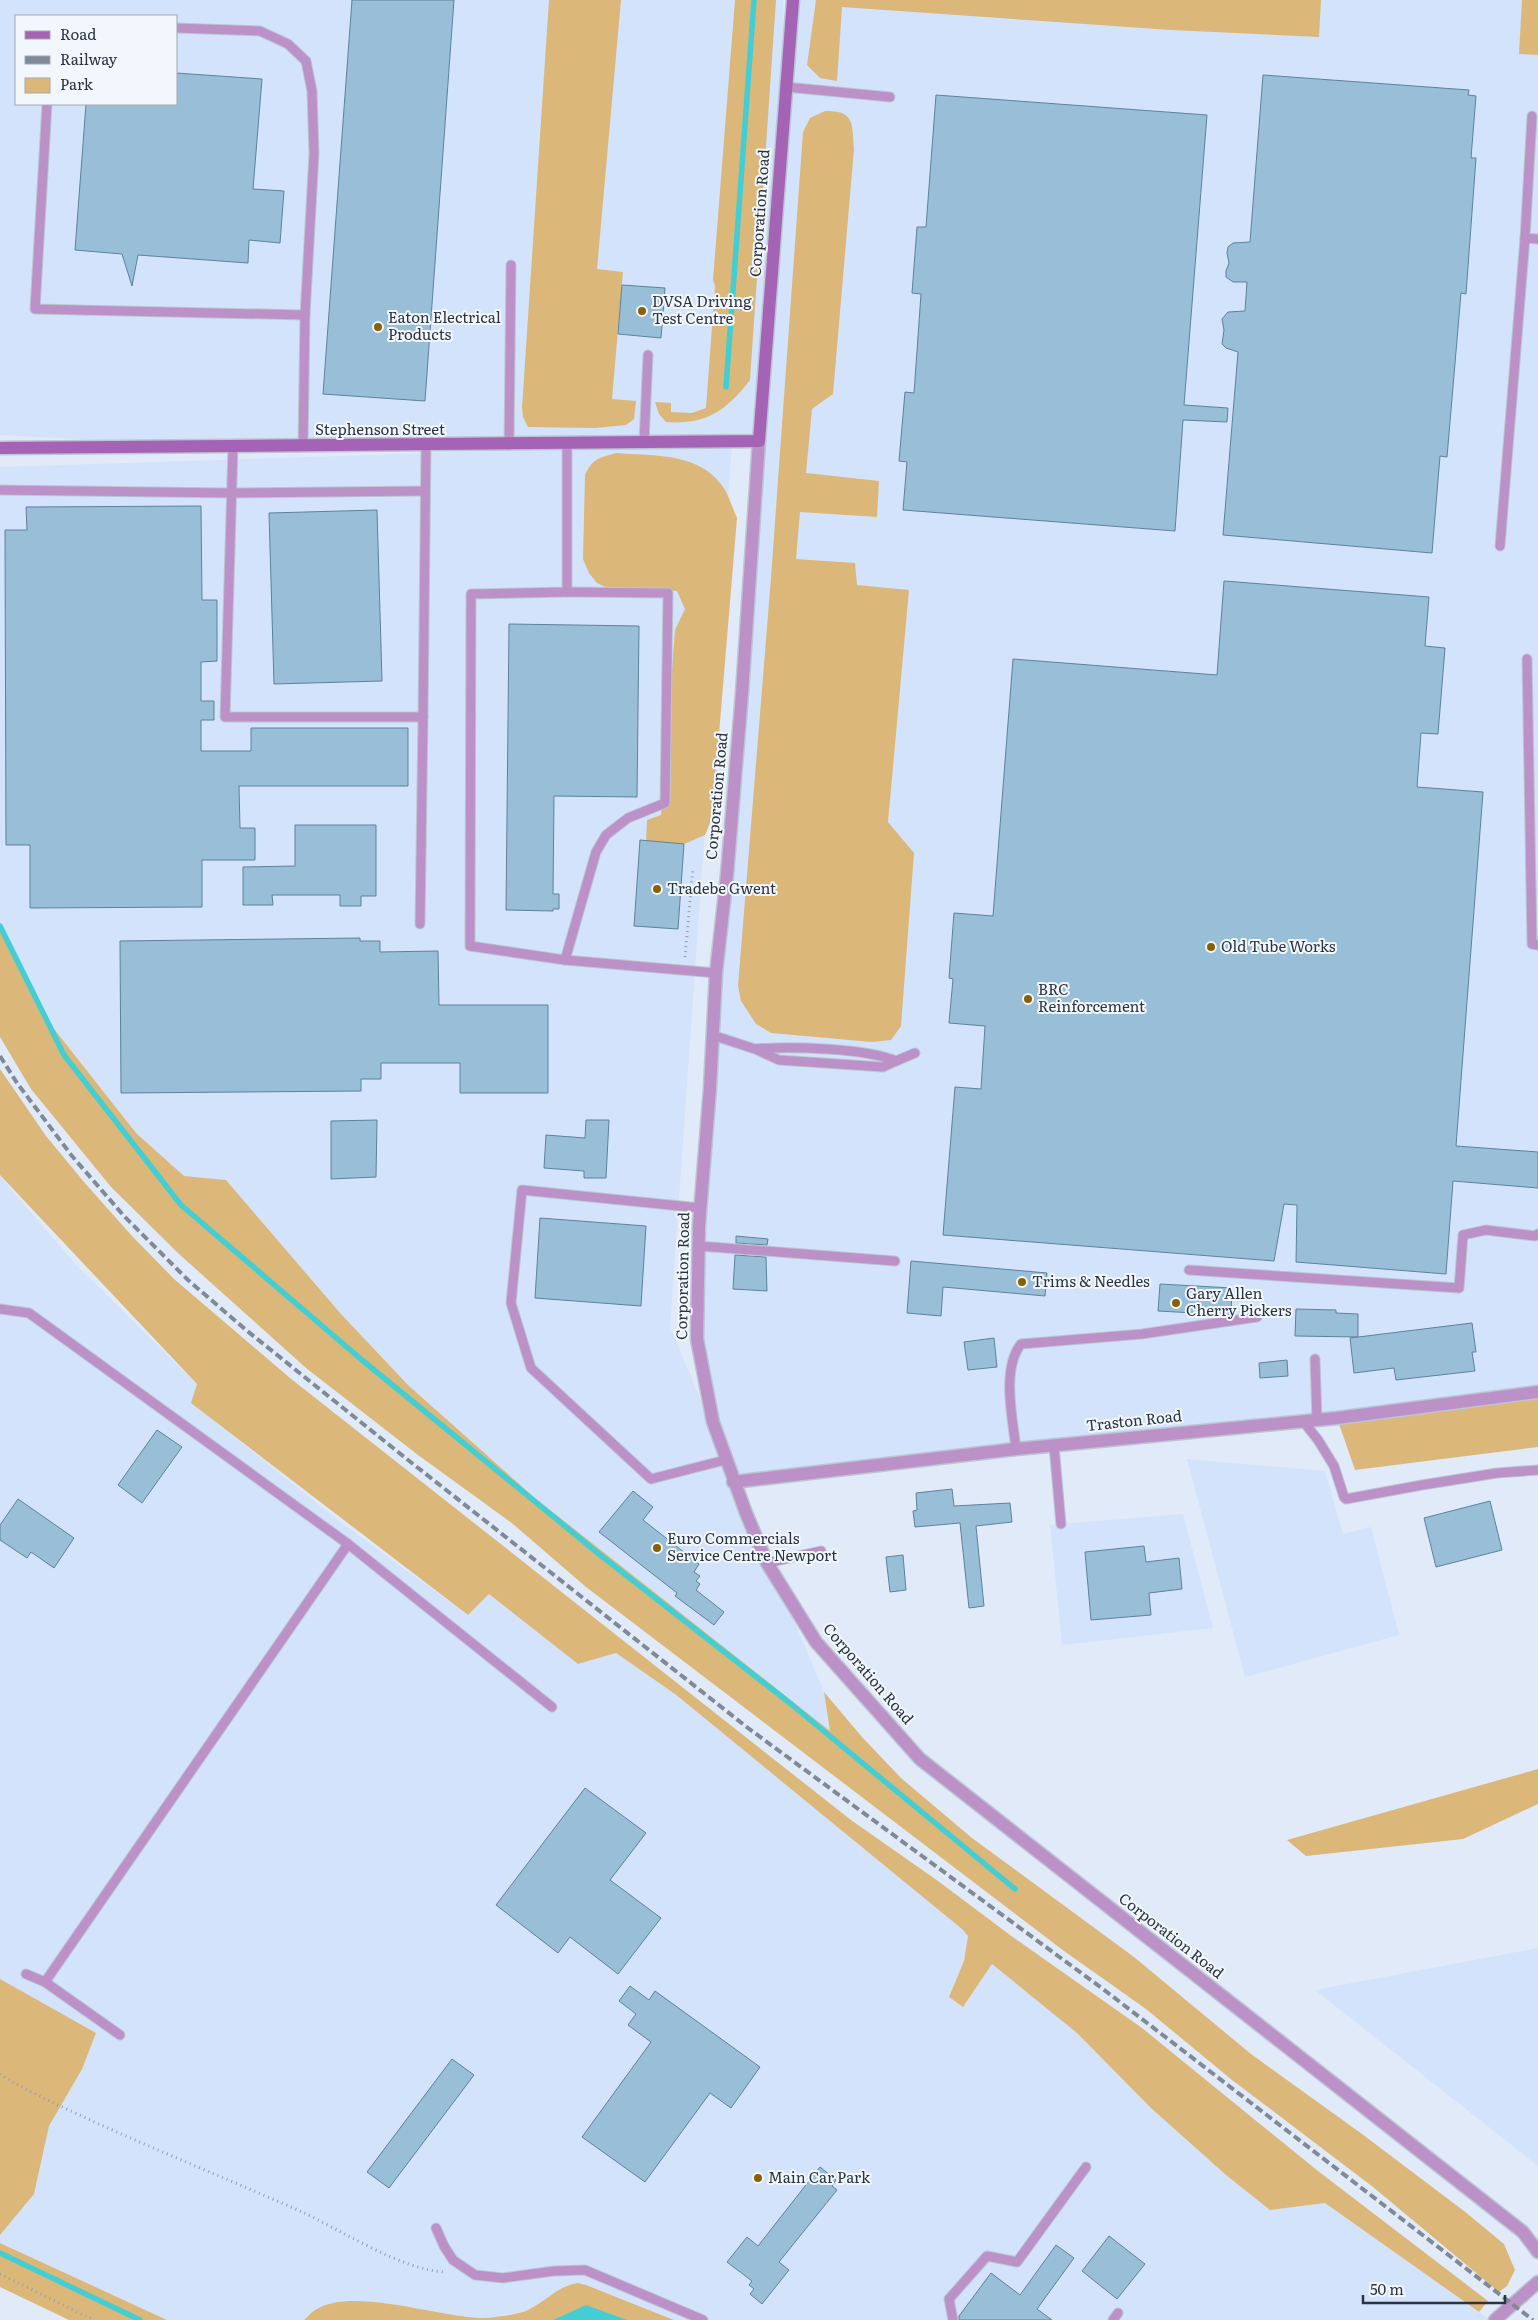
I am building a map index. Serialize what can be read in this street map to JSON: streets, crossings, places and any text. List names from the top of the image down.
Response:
{
  "streets": {
    "street": ["Corporation Road", "Stephenson Street", "Traston Road"]
  },
  "crossings": [
    ["Corporation Road", "Stephenson Street"],
    ["Corporation Road", "Traston Road"]
  ],
  "places": [
    "DVSA Driving Test Centre",
    "Eaton Electrical Products",
    "Tradebe Gwent",
    "Old Tube Works",
    "BRC Reinforcement",
    "Trims & Needles",
    "Gary Allen Cherry Pickers",
    "Euro Commercials Service Centre Newport",
    "Main Car Park"
  ],
  "legend": ["Road", "Railway", "Park"],
  "scale_bar": "50 m"
}
